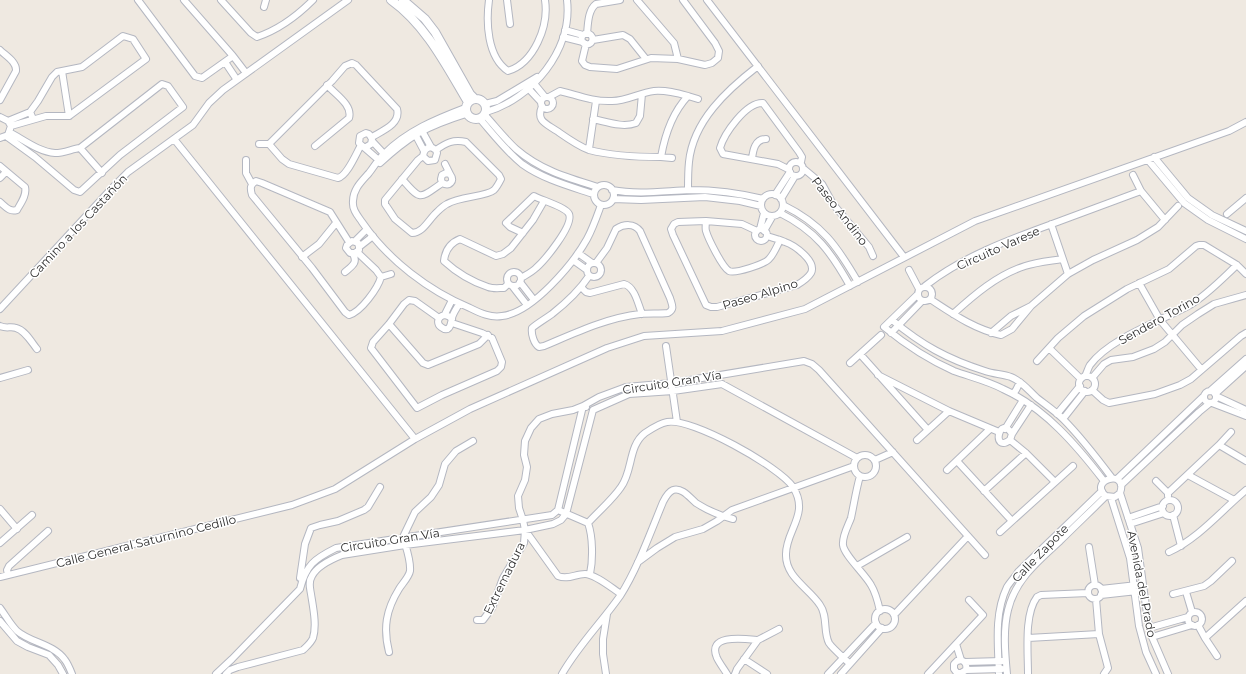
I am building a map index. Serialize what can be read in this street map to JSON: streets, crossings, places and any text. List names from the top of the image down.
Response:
{
  "streets": {
    "street": [
      "Paseo Andino",
      "Camino a los Castañón",
      "Circuito Varese",
      "Paseo Alpino",
      "Sendero Torino",
      "Circuito Gran Vía",
      "Calle General Saturnino Cedillo",
      "Calle Zapote",
      "Extremadura",
      "Avenida del Prado"
    ]
  },
  "crossings": [
    ["Circuito Gran Vía", "Extremadura"],
    ["Calle Zapote", "Avenida del Prado"]
  ]
}
